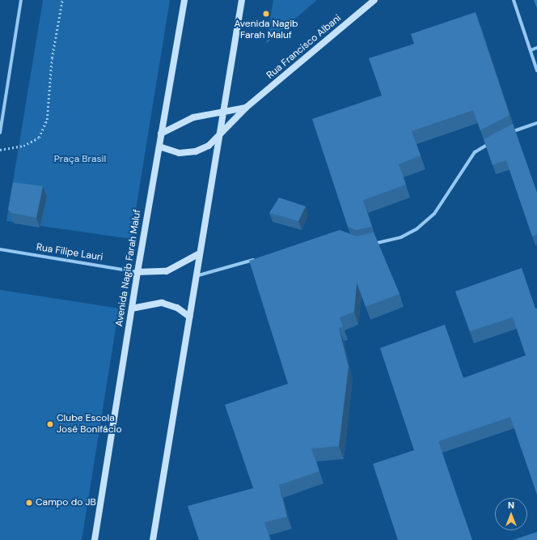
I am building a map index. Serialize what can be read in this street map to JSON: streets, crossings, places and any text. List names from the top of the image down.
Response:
{
  "streets": {
    "main road": ["Rua Francisco Albani", "Avenida Nagib Farah Maluf"],
    "street": ["Rua Filipe Lauri"]
  },
  "crossings": [
    ["Rua Francisco Albani", "Avenida Nagib Farah Maluf"],
    ["Rua Filipe Lauri", "Avenida Nagib Farah Maluf"]
  ],
  "parks": ["Praça Brasil"],
  "places": ["Avenida Nagib Farah Maluf", "Clube Escola José Bonifácio", "Campo do JB"],
  "north": "top"
}
